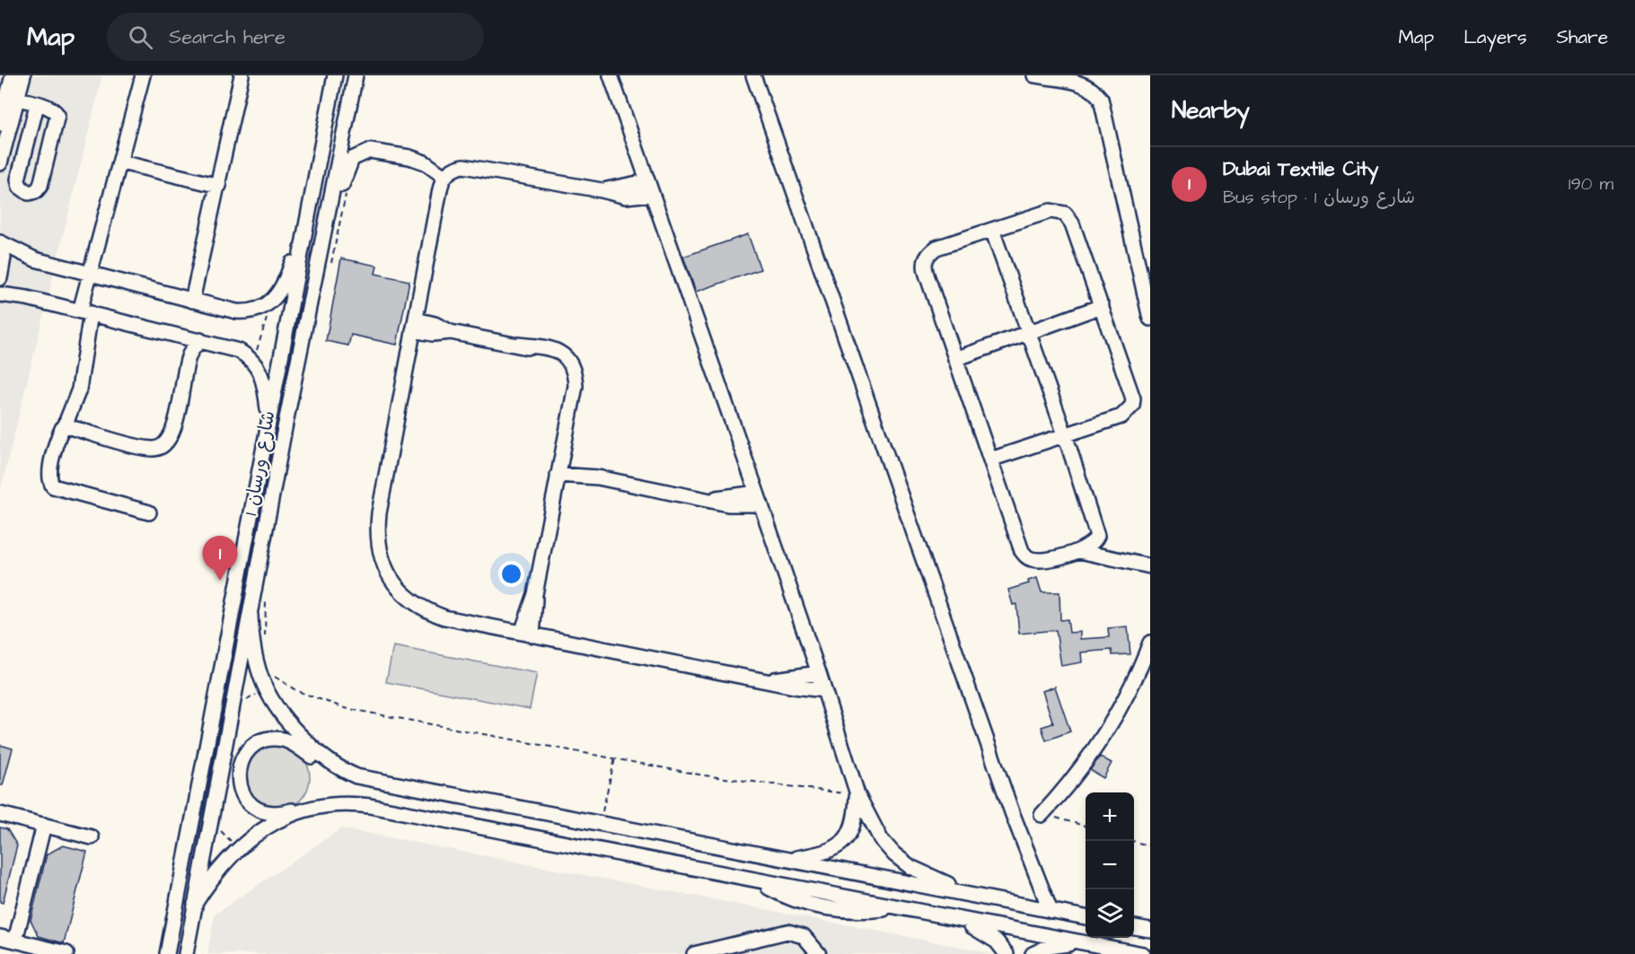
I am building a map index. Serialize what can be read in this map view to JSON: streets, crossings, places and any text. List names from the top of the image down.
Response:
{
  "streets": {
    "street": ["شارع ورسان 1"]
  },
  "page": {
    "header": "Map",
    "search": "Search here",
    "nav": ["Map", "Layers", "Share"],
    "heading": "Nearby",
    "list": [
      {
        "mark": "1",
        "name": "Dubai Textile City",
        "note": "Bus stop · شارع ورسان 1",
        "value": "190 m"
      }
    ],
    "pins": "1",
    "map_buttons": ["+", "−"]
  }
}
